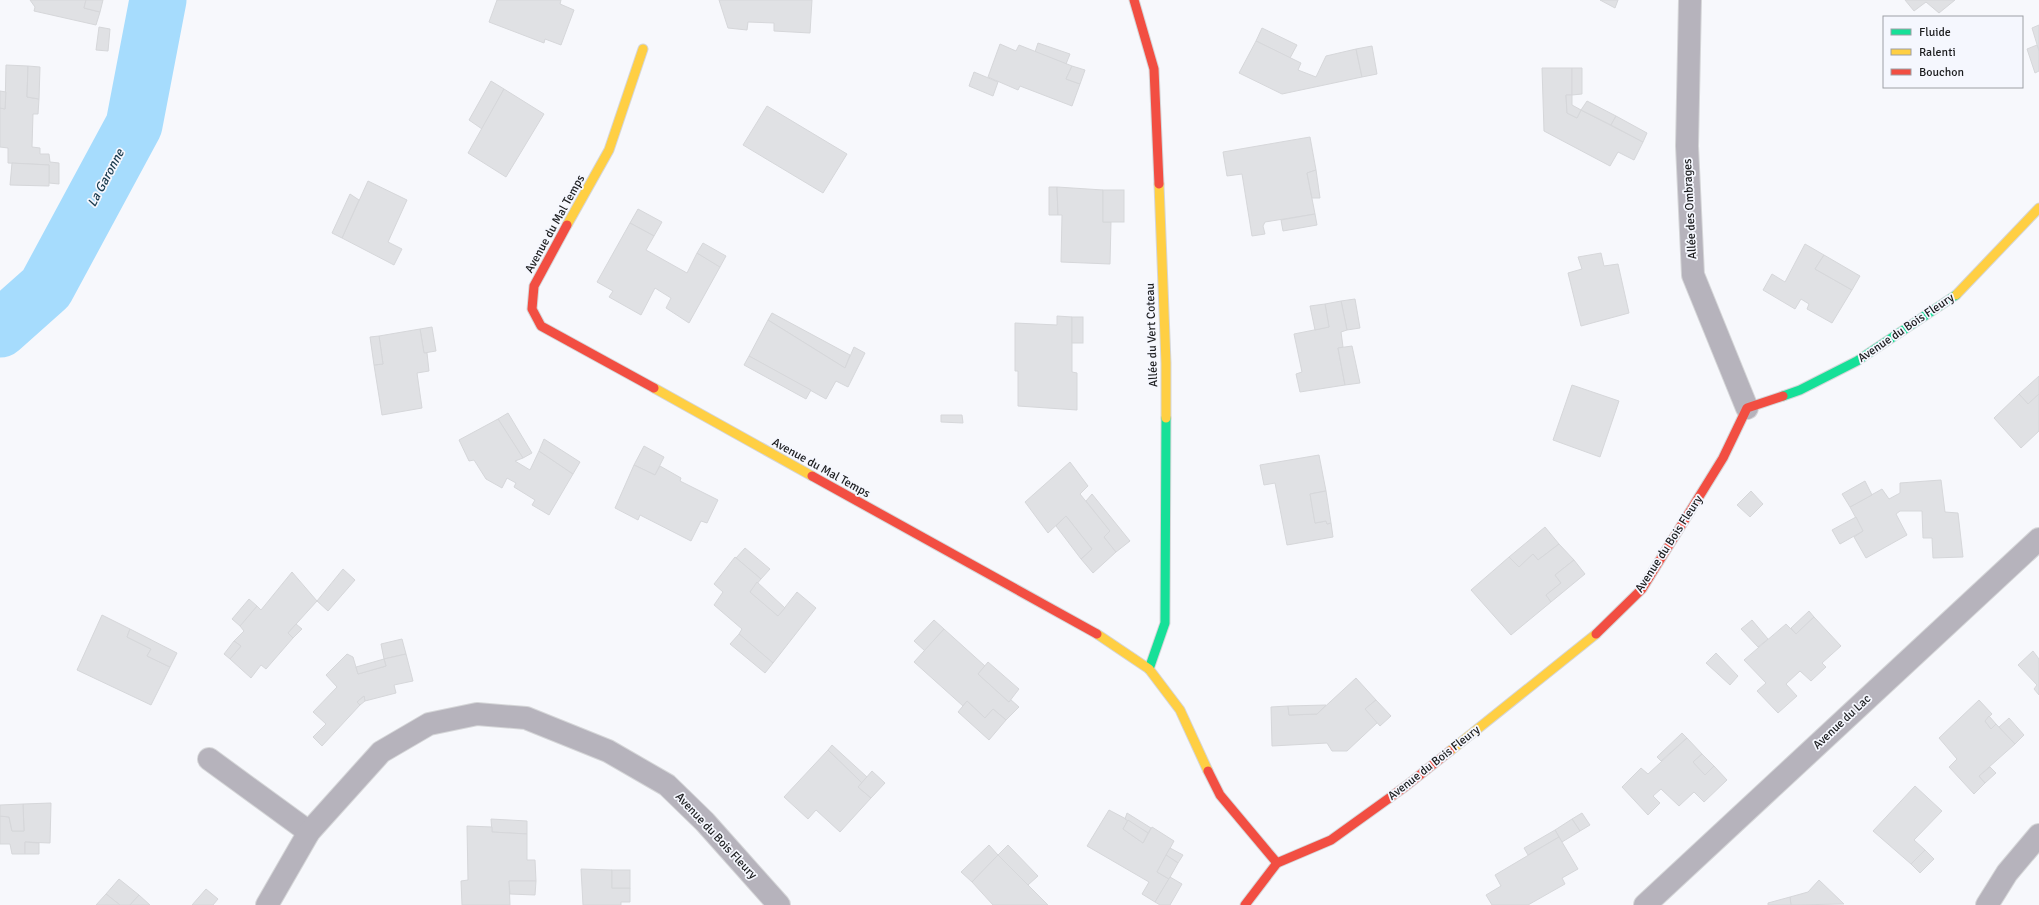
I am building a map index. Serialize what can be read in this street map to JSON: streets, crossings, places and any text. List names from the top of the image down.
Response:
{
  "streets": {
    "street": [
      "Allée des Ombrages",
      "Avenue du Mal Temps",
      "Avenue du Bois Fleury",
      "Allée du Vert Coteau",
      "Avenue du Lac"
    ]
  },
  "crossings": [
    ["Allée des Ombrages", "Avenue du Bois Fleury"],
    ["Avenue du Mal Temps", "Avenue du Bois Fleury"],
    ["Avenue du Mal Temps", "Allée du Vert Coteau"]
  ],
  "water": ["La Garonne"],
  "legend": ["Fluide", "Ralenti", "Bouchon"]
}
